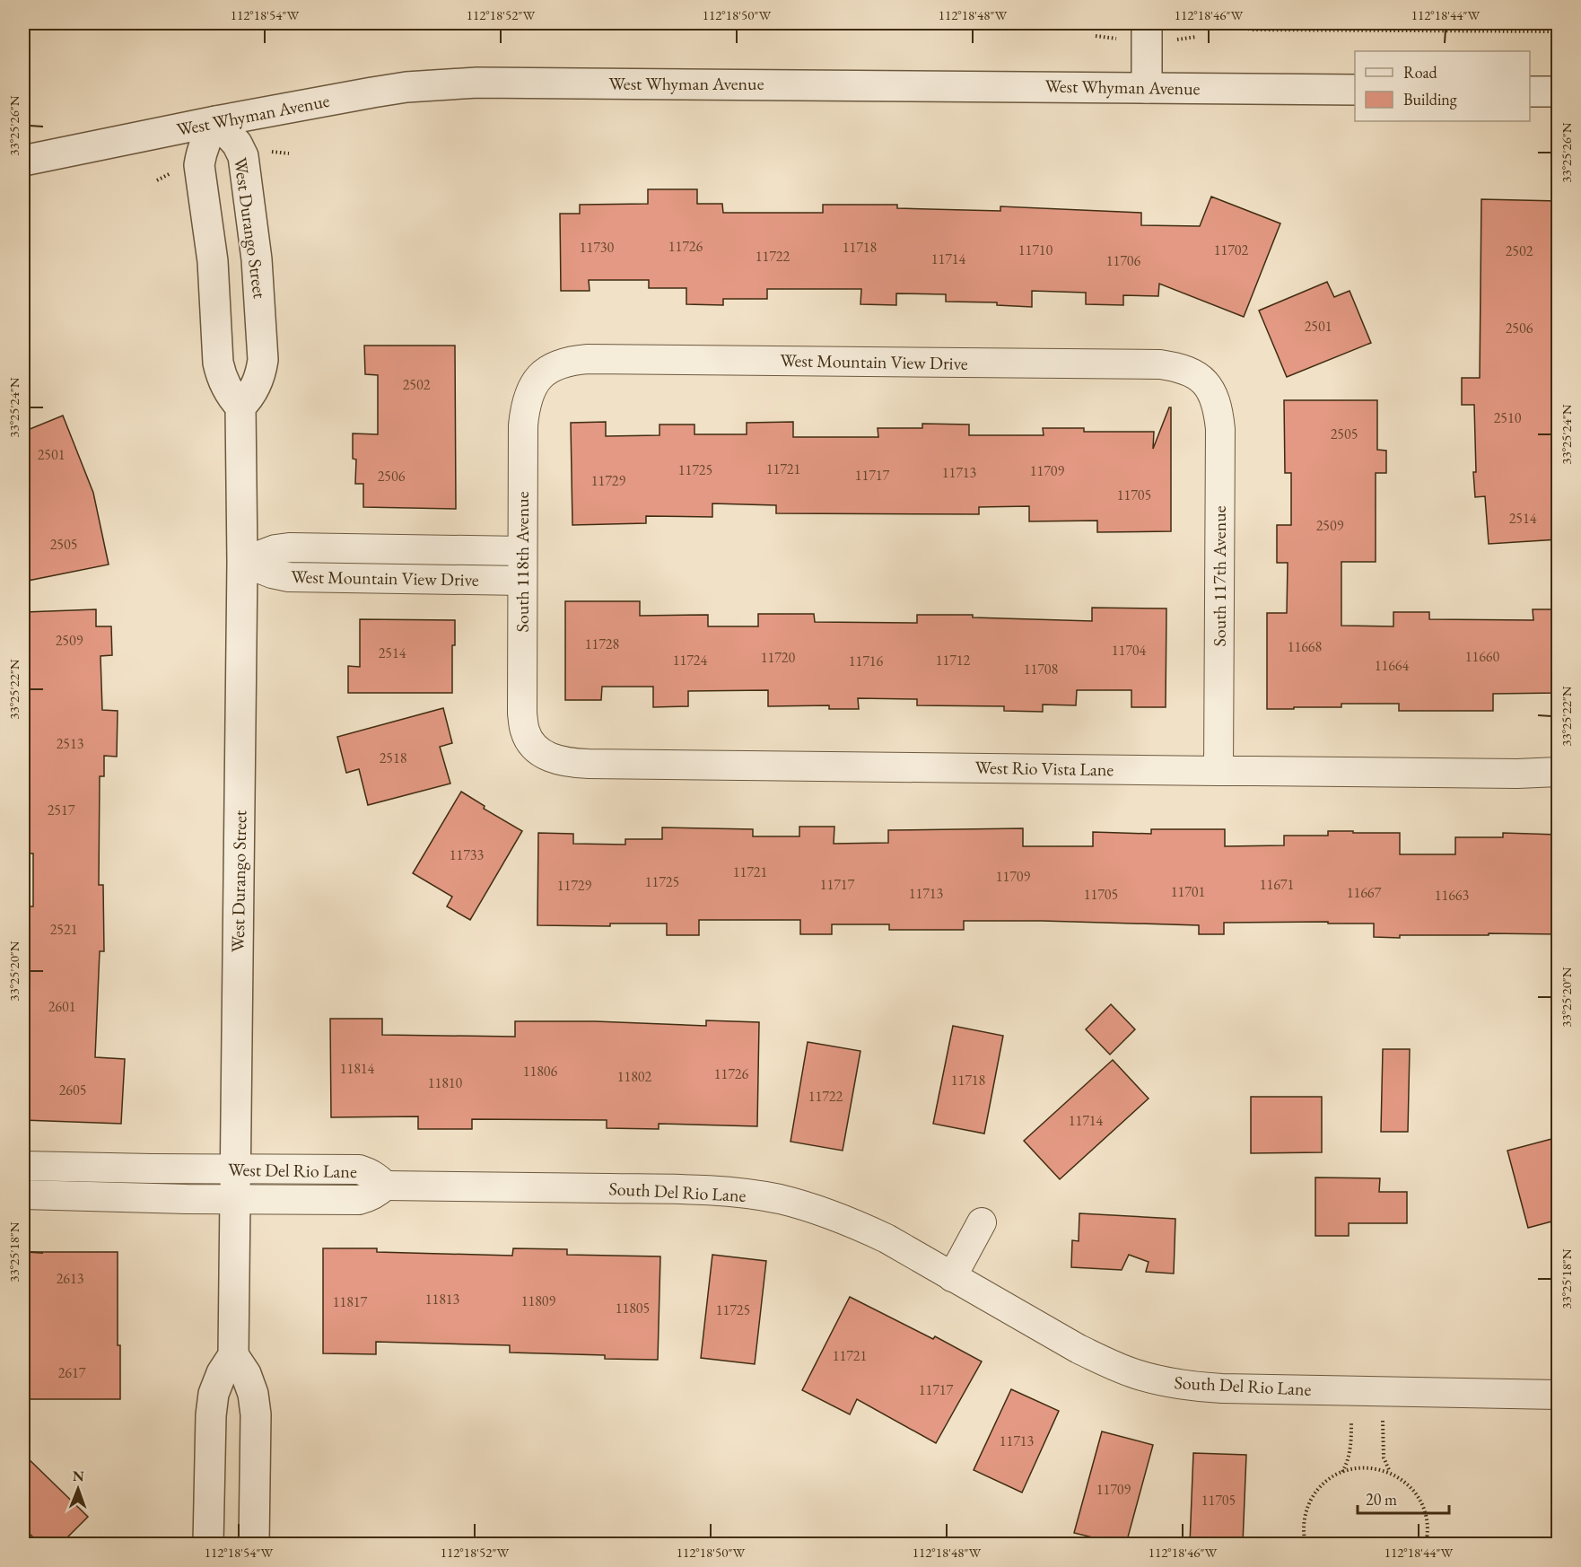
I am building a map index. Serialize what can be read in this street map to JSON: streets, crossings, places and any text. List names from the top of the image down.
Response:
{
  "streets": {
    "street": [
      "West Whyman Avenue",
      "West Durango Street",
      "West Mountain View Drive",
      "South 118th Avenue",
      "South 117th Avenue",
      "West Rio Vista Lane",
      "West Del Rio Lane",
      "South Del Rio Lane"
    ]
  },
  "crossings": [
    ["West Whyman Avenue", "West Durango Street"],
    ["West Durango Street", "West Mountain View Drive"],
    ["West Durango Street", "West Del Rio Lane"],
    ["West Mountain View Drive", "South 118th Avenue"],
    ["West Mountain View Drive", "South 117th Avenue"],
    ["South 118th Avenue", "West Rio Vista Lane"],
    ["South 117th Avenue", "West Rio Vista Lane"],
    ["West Del Rio Lane", "South Del Rio Lane"]
  ],
  "house_numbers": [
    "11726",
    "11730",
    "11718",
    "11710",
    "11702",
    "2502",
    "11722",
    "11714",
    "11706",
    "2501",
    "2506",
    "2502",
    "2510",
    "2505",
    "2501",
    "11721",
    "11725",
    "11709",
    "11713",
    "11717",
    "2506",
    "11729",
    "11705",
    "2514",
    "2509",
    "2505",
    "2509",
    "11728",
    "11668",
    "11704",
    "2514",
    "11660",
    "11720",
    "11724",
    "11712",
    "11716",
    "11664",
    "11708",
    "2513",
    "2518",
    "2517",
    "11733",
    "11721",
    "11709",
    "11725",
    "11717",
    "11671",
    "11729",
    "11701",
    "11667",
    "11713",
    "11705",
    "11663",
    "2521",
    "2601",
    "11814",
    "11806",
    "11726",
    "11802",
    "11718",
    "11810",
    "2605",
    "11722",
    "11714",
    "2613",
    "11813",
    "11809",
    "11817",
    "11805",
    "11725",
    "11721",
    "2617",
    "11717",
    "11713",
    "11709",
    "11705"
  ],
  "legend": ["Road", "Building"],
  "scale_bar": "20 m",
  "north": "top",
  "coordinates": [
    "112°18'54\"W",
    "112°18'52\"W",
    "112°18'50\"W",
    "112°18'48\"W",
    "112°18'46\"W",
    "112°18'44\"W",
    "33°25'26\"N",
    "33°25'24\"N",
    "33°25'22\"N",
    "33°25'20\"N",
    "33°25'18\"N"
  ]
}
